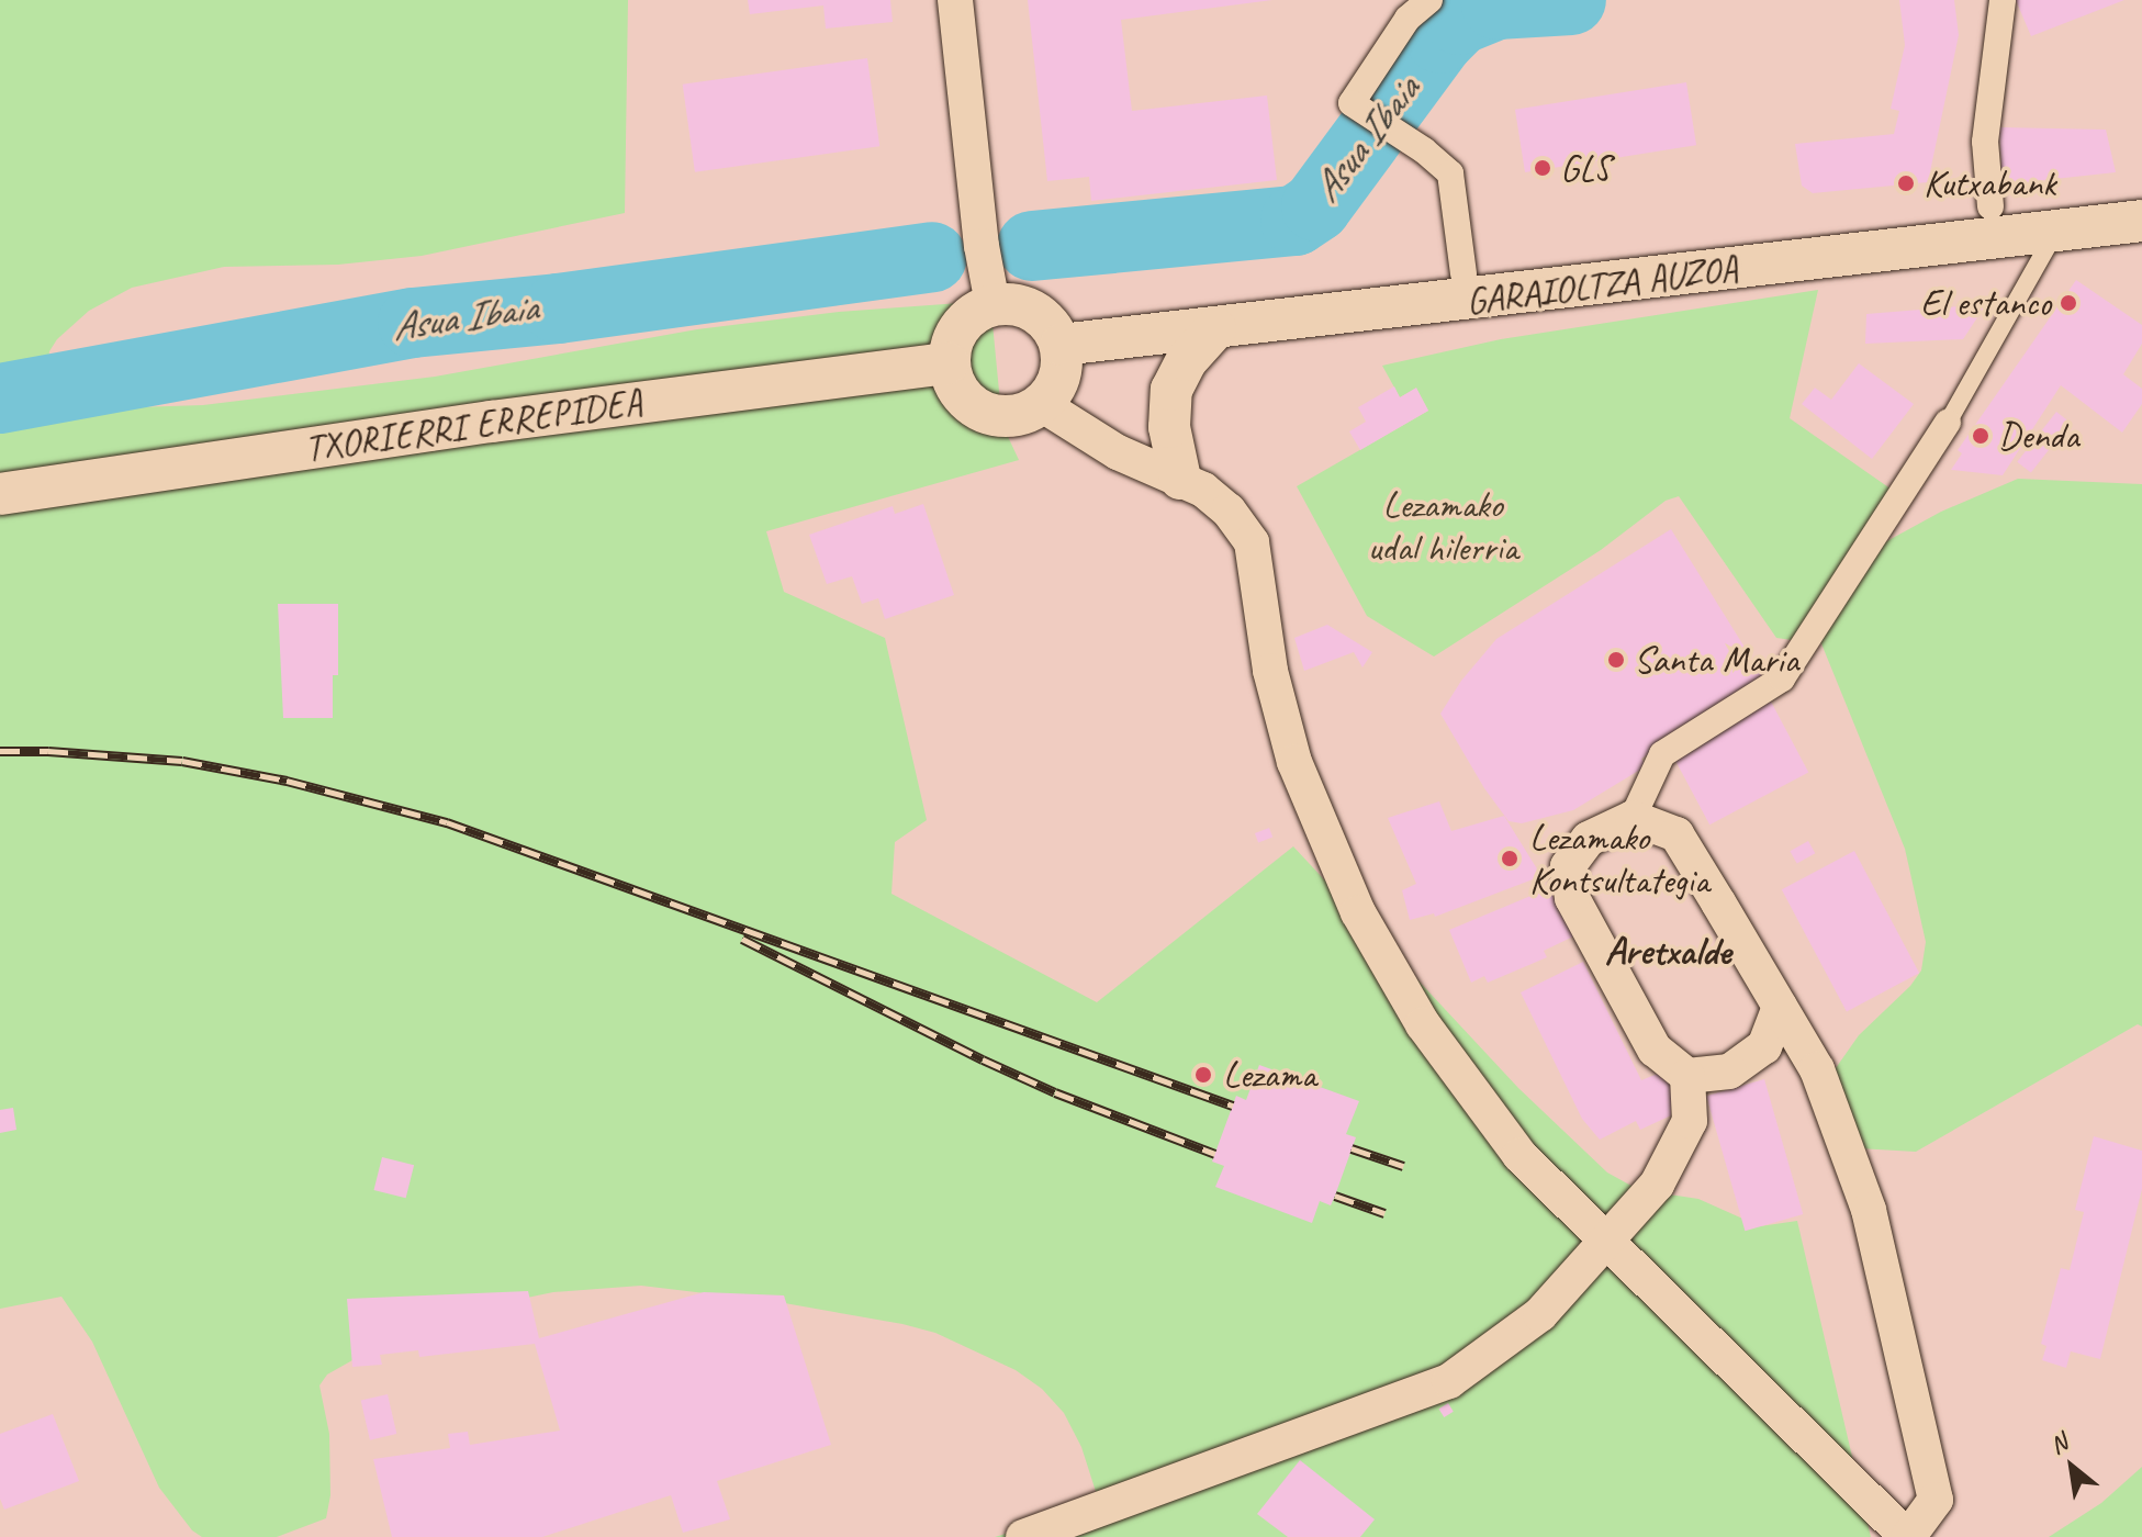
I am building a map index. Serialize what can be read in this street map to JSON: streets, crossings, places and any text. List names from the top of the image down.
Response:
{
  "streets": {
    "street": ["GARAIOLTZA AUZOA", "TXORIERRI ERREPIDEA"]
  },
  "crossings": [
    ["GARAIOLTZA AUZOA", "TXORIERRI ERREPIDEA"]
  ],
  "districts": ["Aretxalde"],
  "water": ["Asua Ibaia"],
  "parks": ["Lezamako udal hilerria"],
  "places": [
    "GLS",
    "Kutxabank",
    "El estanco",
    "Denda",
    "Santa Maria",
    "Lezamako Kontsultategia",
    "Lezama"
  ],
  "north": "top left"
}
